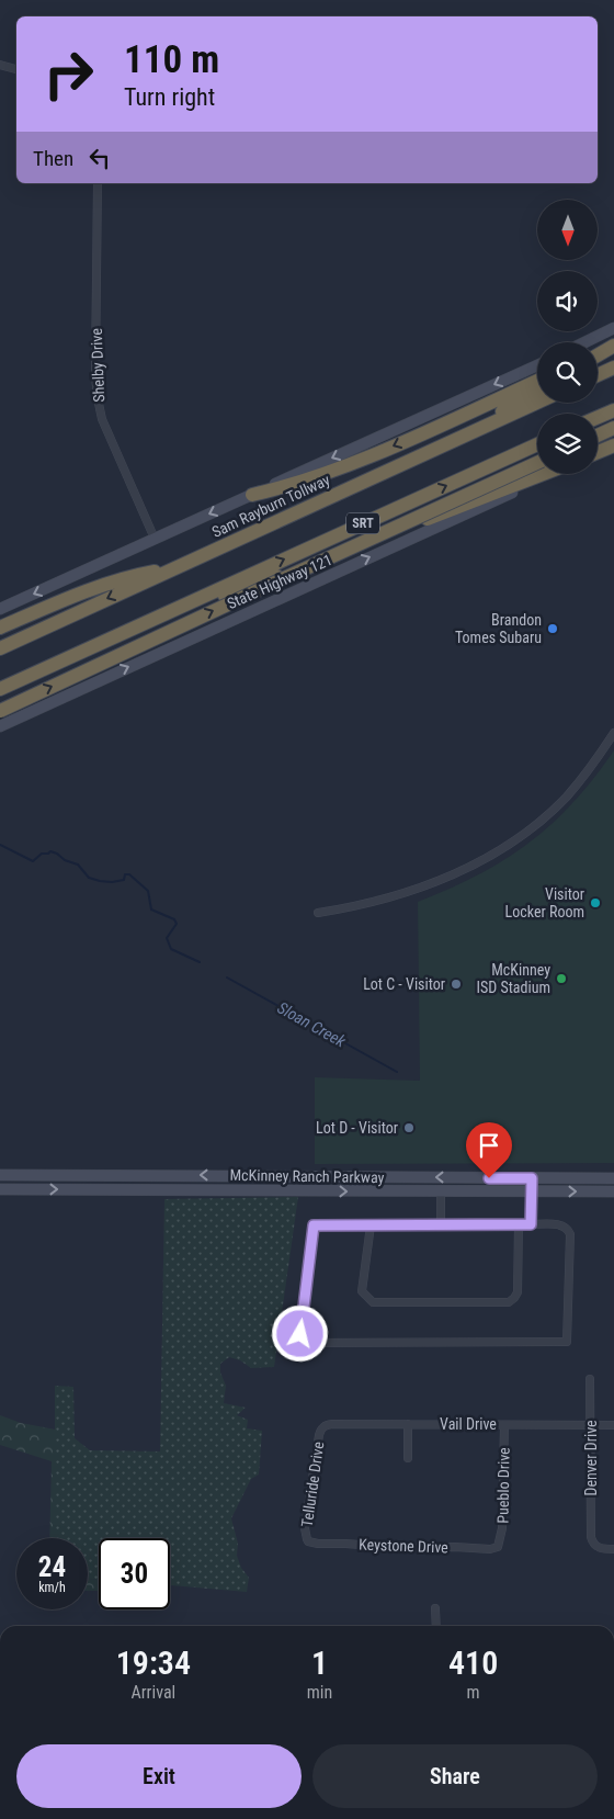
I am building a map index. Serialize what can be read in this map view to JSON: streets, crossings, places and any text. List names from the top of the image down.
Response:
{
  "streets": {
    "highway": ["Sam Rayburn Tollway", "SRT"],
    "main road": ["State Highway 121", "McKinney Ranch Parkway"],
    "street": [
      "Shelby Drive",
      "Vail Drive",
      "Denver Drive",
      "Telluride Drive",
      "Pueblo Drive",
      "Keystone Drive"
    ]
  },
  "crossings": [
    ["Vail Drive", "Denver Drive"],
    ["Vail Drive", "Telluride Drive"],
    ["Vail Drive", "Pueblo Drive"],
    ["Telluride Drive", "Keystone Drive"],
    ["Pueblo Drive", "Keystone Drive"]
  ],
  "one_way": ["State Highway 121"],
  "water": ["Sloan Creek"],
  "places": [
    "Brandon Tomes Subaru",
    "Visitor Locker Room",
    "McKinney ISD Stadium",
    "Lot C - Visitor",
    "Lot D - Visitor"
  ],
  "north": "bottom",
  "page": {
    "turn": ["110 m", "Turn right"],
    "then": "Then",
    "speed": "24 km/h",
    "limit": "30",
    "eta": [
      "19:34",
      "Arrival",
      "1",
      "min",
      "410",
      "m"
    ],
    "buttons": ["Exit", "Share"]
  }
}
